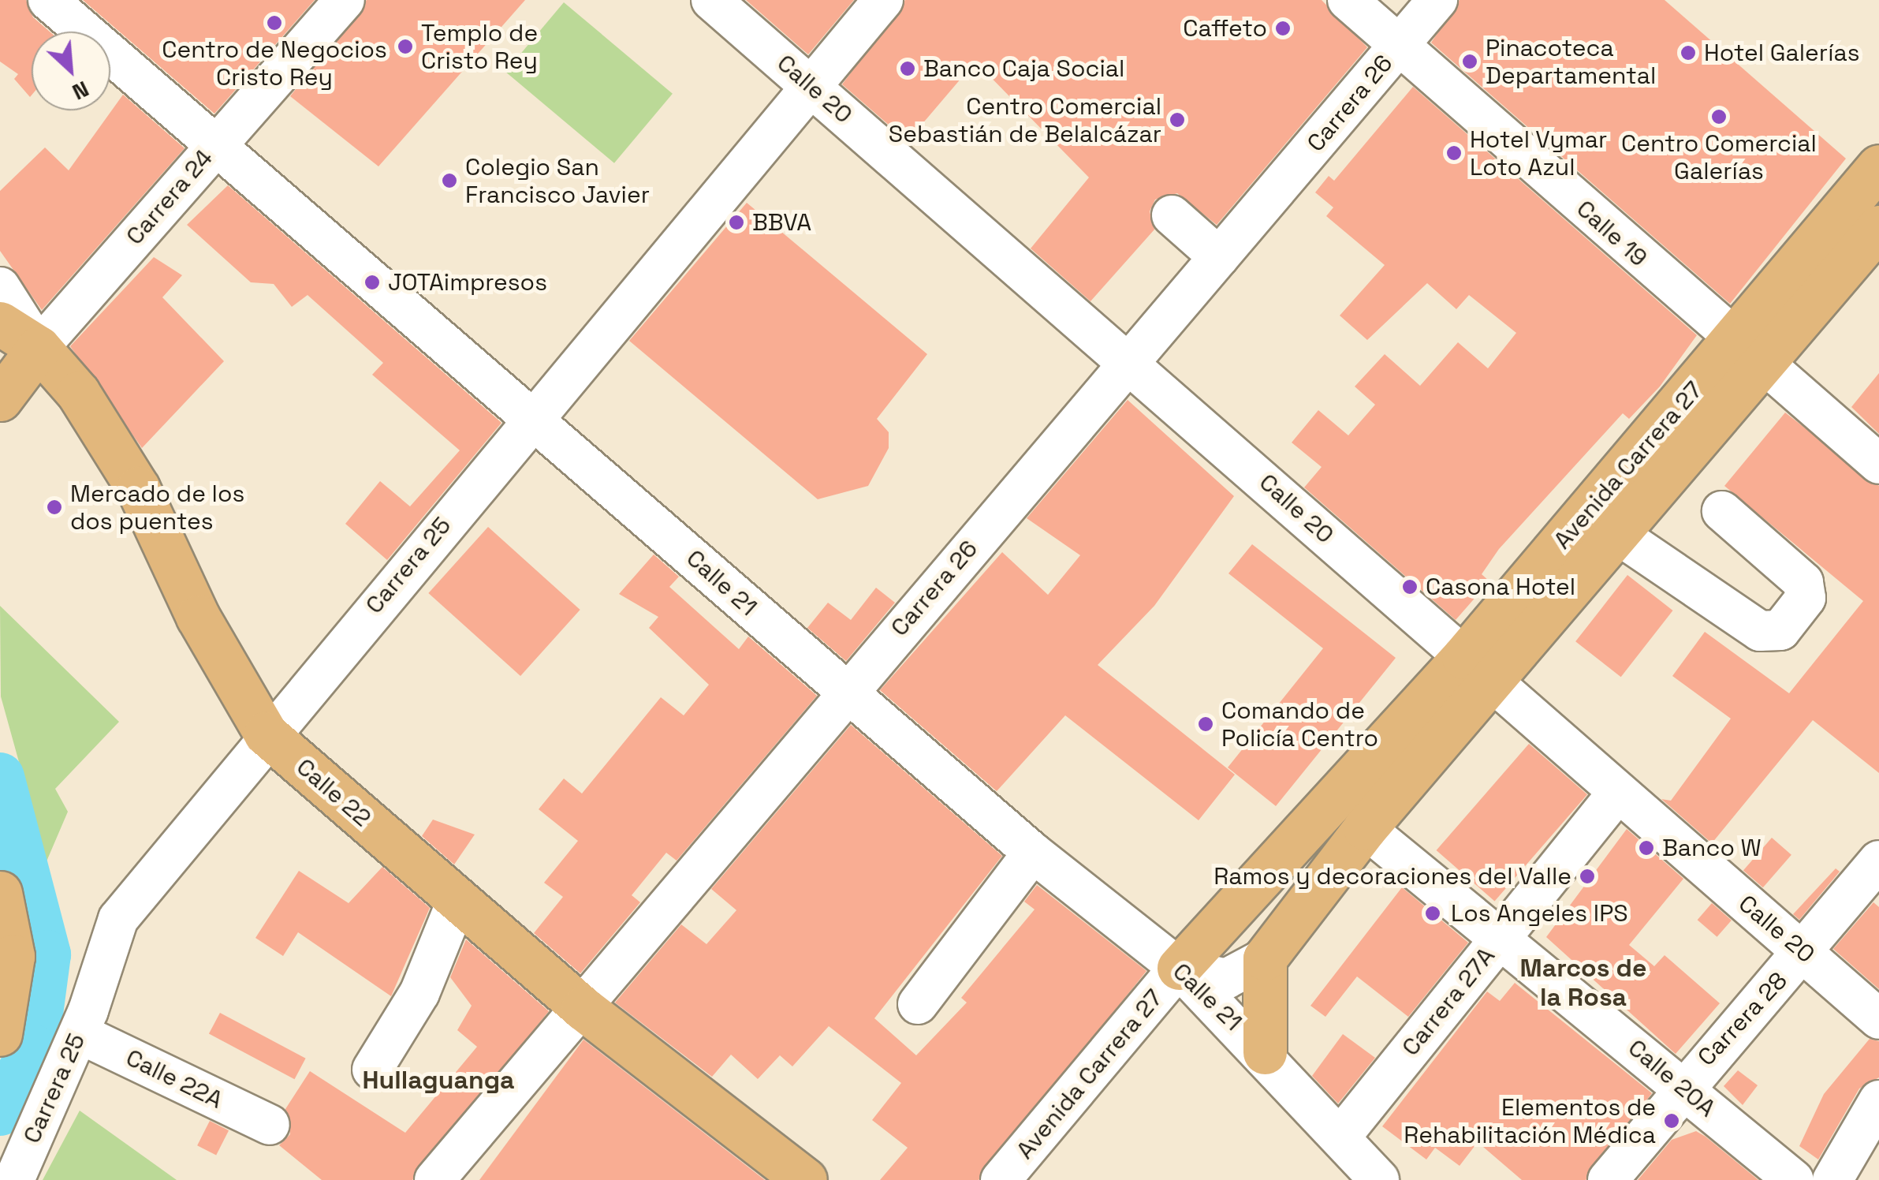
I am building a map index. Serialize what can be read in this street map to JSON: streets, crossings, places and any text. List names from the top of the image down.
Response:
{
  "streets": {
    "main road": ["Carrera 24", "Avenida Carrera 27", "Calle 22"],
    "street": [
      "Calle 20",
      "Carrera 26",
      "Calle 19",
      "Carrera 25",
      "Calle 21",
      "Carrera 27A",
      "Carrera 28",
      "Calle 20A",
      "Calle 22A"
    ]
  },
  "crossings": [
    ["Calle 20", "Carrera 26"],
    ["Calle 20", "Avenida Carrera 27"],
    ["Calle 20", "Carrera 25"],
    ["Calle 20", "Carrera 27A"],
    ["Calle 20", "Carrera 28"],
    ["Carrera 26", "Calle 19"],
    ["Carrera 26", "Calle 21"],
    ["Carrera 26", "Calle 22"],
    ["Carrera 24", "Calle 21"],
    ["Carrera 24", "Calle 22"],
    ["Calle 19", "Avenida Carrera 27"],
    ["Avenida Carrera 27", "Calle 21"],
    ["Avenida Carrera 27", "Calle 20A"],
    ["Carrera 25", "Calle 21"],
    ["Carrera 25", "Calle 22"],
    ["Carrera 25", "Calle 22A"],
    ["Calle 21", "Carrera 27A"],
    ["Carrera 27A", "Calle 20A"],
    ["Carrera 28", "Calle 20A"]
  ],
  "districts": ["Marcos de la Rosa", "Hullaguanga"],
  "places": [
    "Centro de Negocios Cristo Rey",
    "Caffeto",
    "Templo de Cristo Rey",
    "Hotel Galerías",
    "Pinacoteca Departamental",
    "Banco Caja Social",
    "Centro Comercial Galerías",
    "Centro Comercial Sebastián de Belalcázar",
    "Hotel Vymar Loto Azul",
    "Colegio San Francisco Javier",
    "BBVA",
    "JOTAimpresos",
    "Mercado de los dos puentes",
    "Casona Hotel",
    "Comando de Policía Centro",
    "Banco W",
    "Ramos y decoraciones del Valle",
    "Los Angeles IPS",
    "Elementos de Rehabilitación Médica"
  ],
  "north": "bottom right"
}
